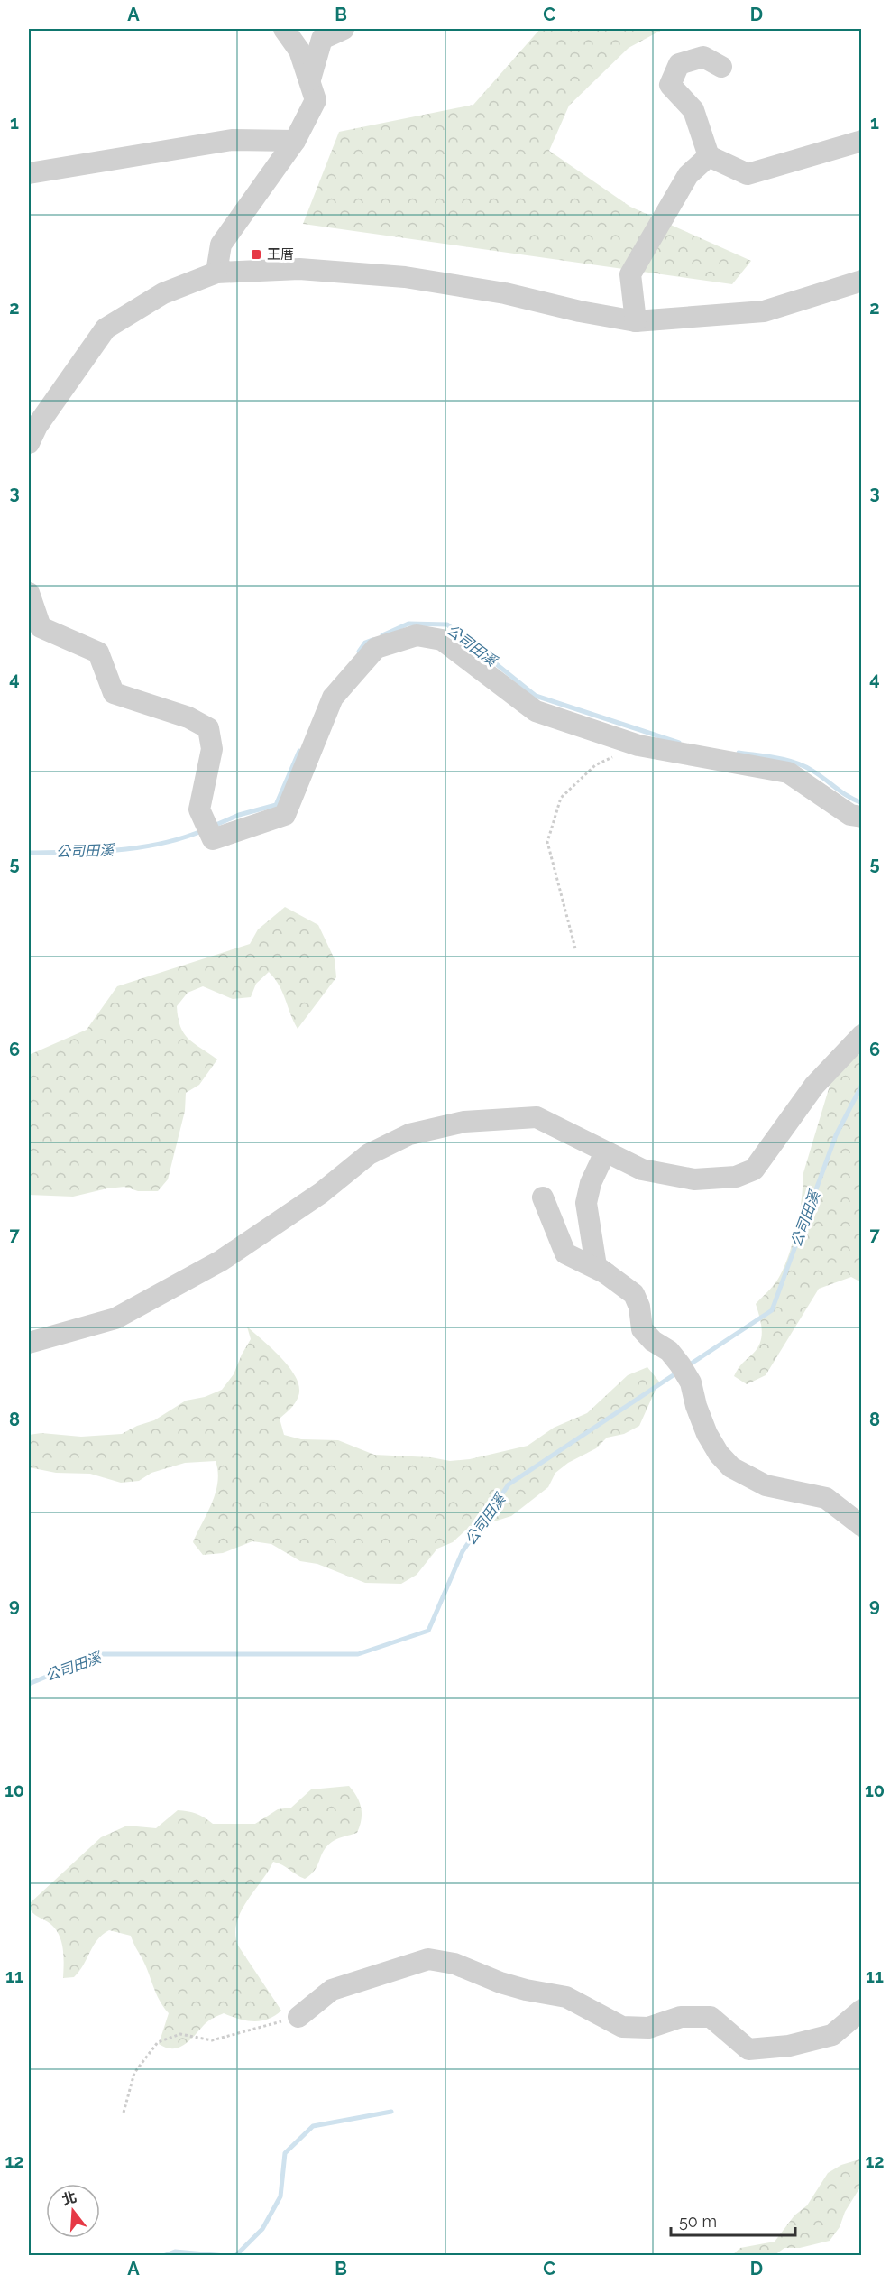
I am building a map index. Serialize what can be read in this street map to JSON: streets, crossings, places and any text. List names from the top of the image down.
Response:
{
  "water": ["公司田溪"],
  "places": {
    "transit": ["王厝"]
  },
  "scale_bar": "50 m",
  "north": "top",
  "grid": {
    "columns": [
      "A",
      "B",
      "C",
      "D"
    ],
    "rows": [
      "1",
      "2",
      "3",
      "4",
      "5",
      "6",
      "7",
      "8",
      "9",
      "10",
      "11",
      "12"
    ]
  }
}
